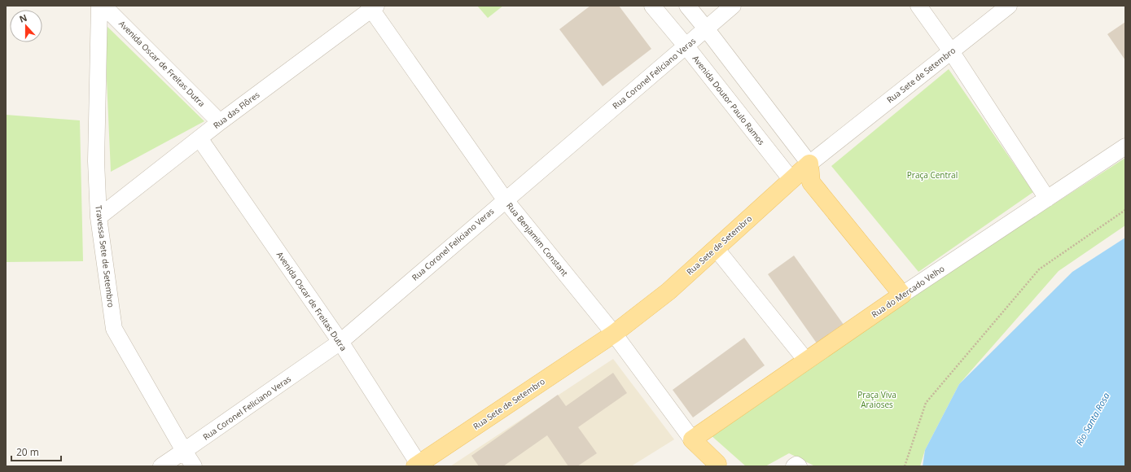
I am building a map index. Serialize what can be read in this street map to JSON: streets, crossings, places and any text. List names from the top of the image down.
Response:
{
  "streets": {
    "main road": ["Rua Sete de Setembro", "Rua Benjamim Constant", "Rua do Mercado Velho"],
    "street": [
      "Avenida Oscar de Freitas Dutra",
      "Rua Coronel Feliciano Veras",
      "Avenida Doutor Paulo Ramos",
      "Rua das Flôres",
      "Travessa Sete de Setembro"
    ]
  },
  "crossings": [
    ["Avenida Oscar de Freitas Dutra", "Rua Coronel Feliciano Veras"],
    ["Avenida Oscar de Freitas Dutra", "Rua Sete de Setembro"],
    ["Avenida Oscar de Freitas Dutra", "Rua das Flôres"],
    ["Rua Coronel Feliciano Veras", "Avenida Doutor Paulo Ramos"],
    ["Rua Coronel Feliciano Veras", "Rua Benjamim Constant"],
    ["Rua Coronel Feliciano Veras", "Travessa Sete de Setembro"],
    ["Rua Sete de Setembro", "Avenida Doutor Paulo Ramos"],
    ["Rua Sete de Setembro", "Rua Benjamim Constant"],
    ["Rua das Flôres", "Rua Benjamim Constant"],
    ["Rua das Flôres", "Travessa Sete de Setembro"],
    ["Rua Benjamim Constant", "Rua do Mercado Velho"]
  ],
  "water": ["Rio Santa Rosa"],
  "parks": ["Praça Central", "Praça Viva Araioses"],
  "scale_bar": "20 m",
  "north": "top"
}
